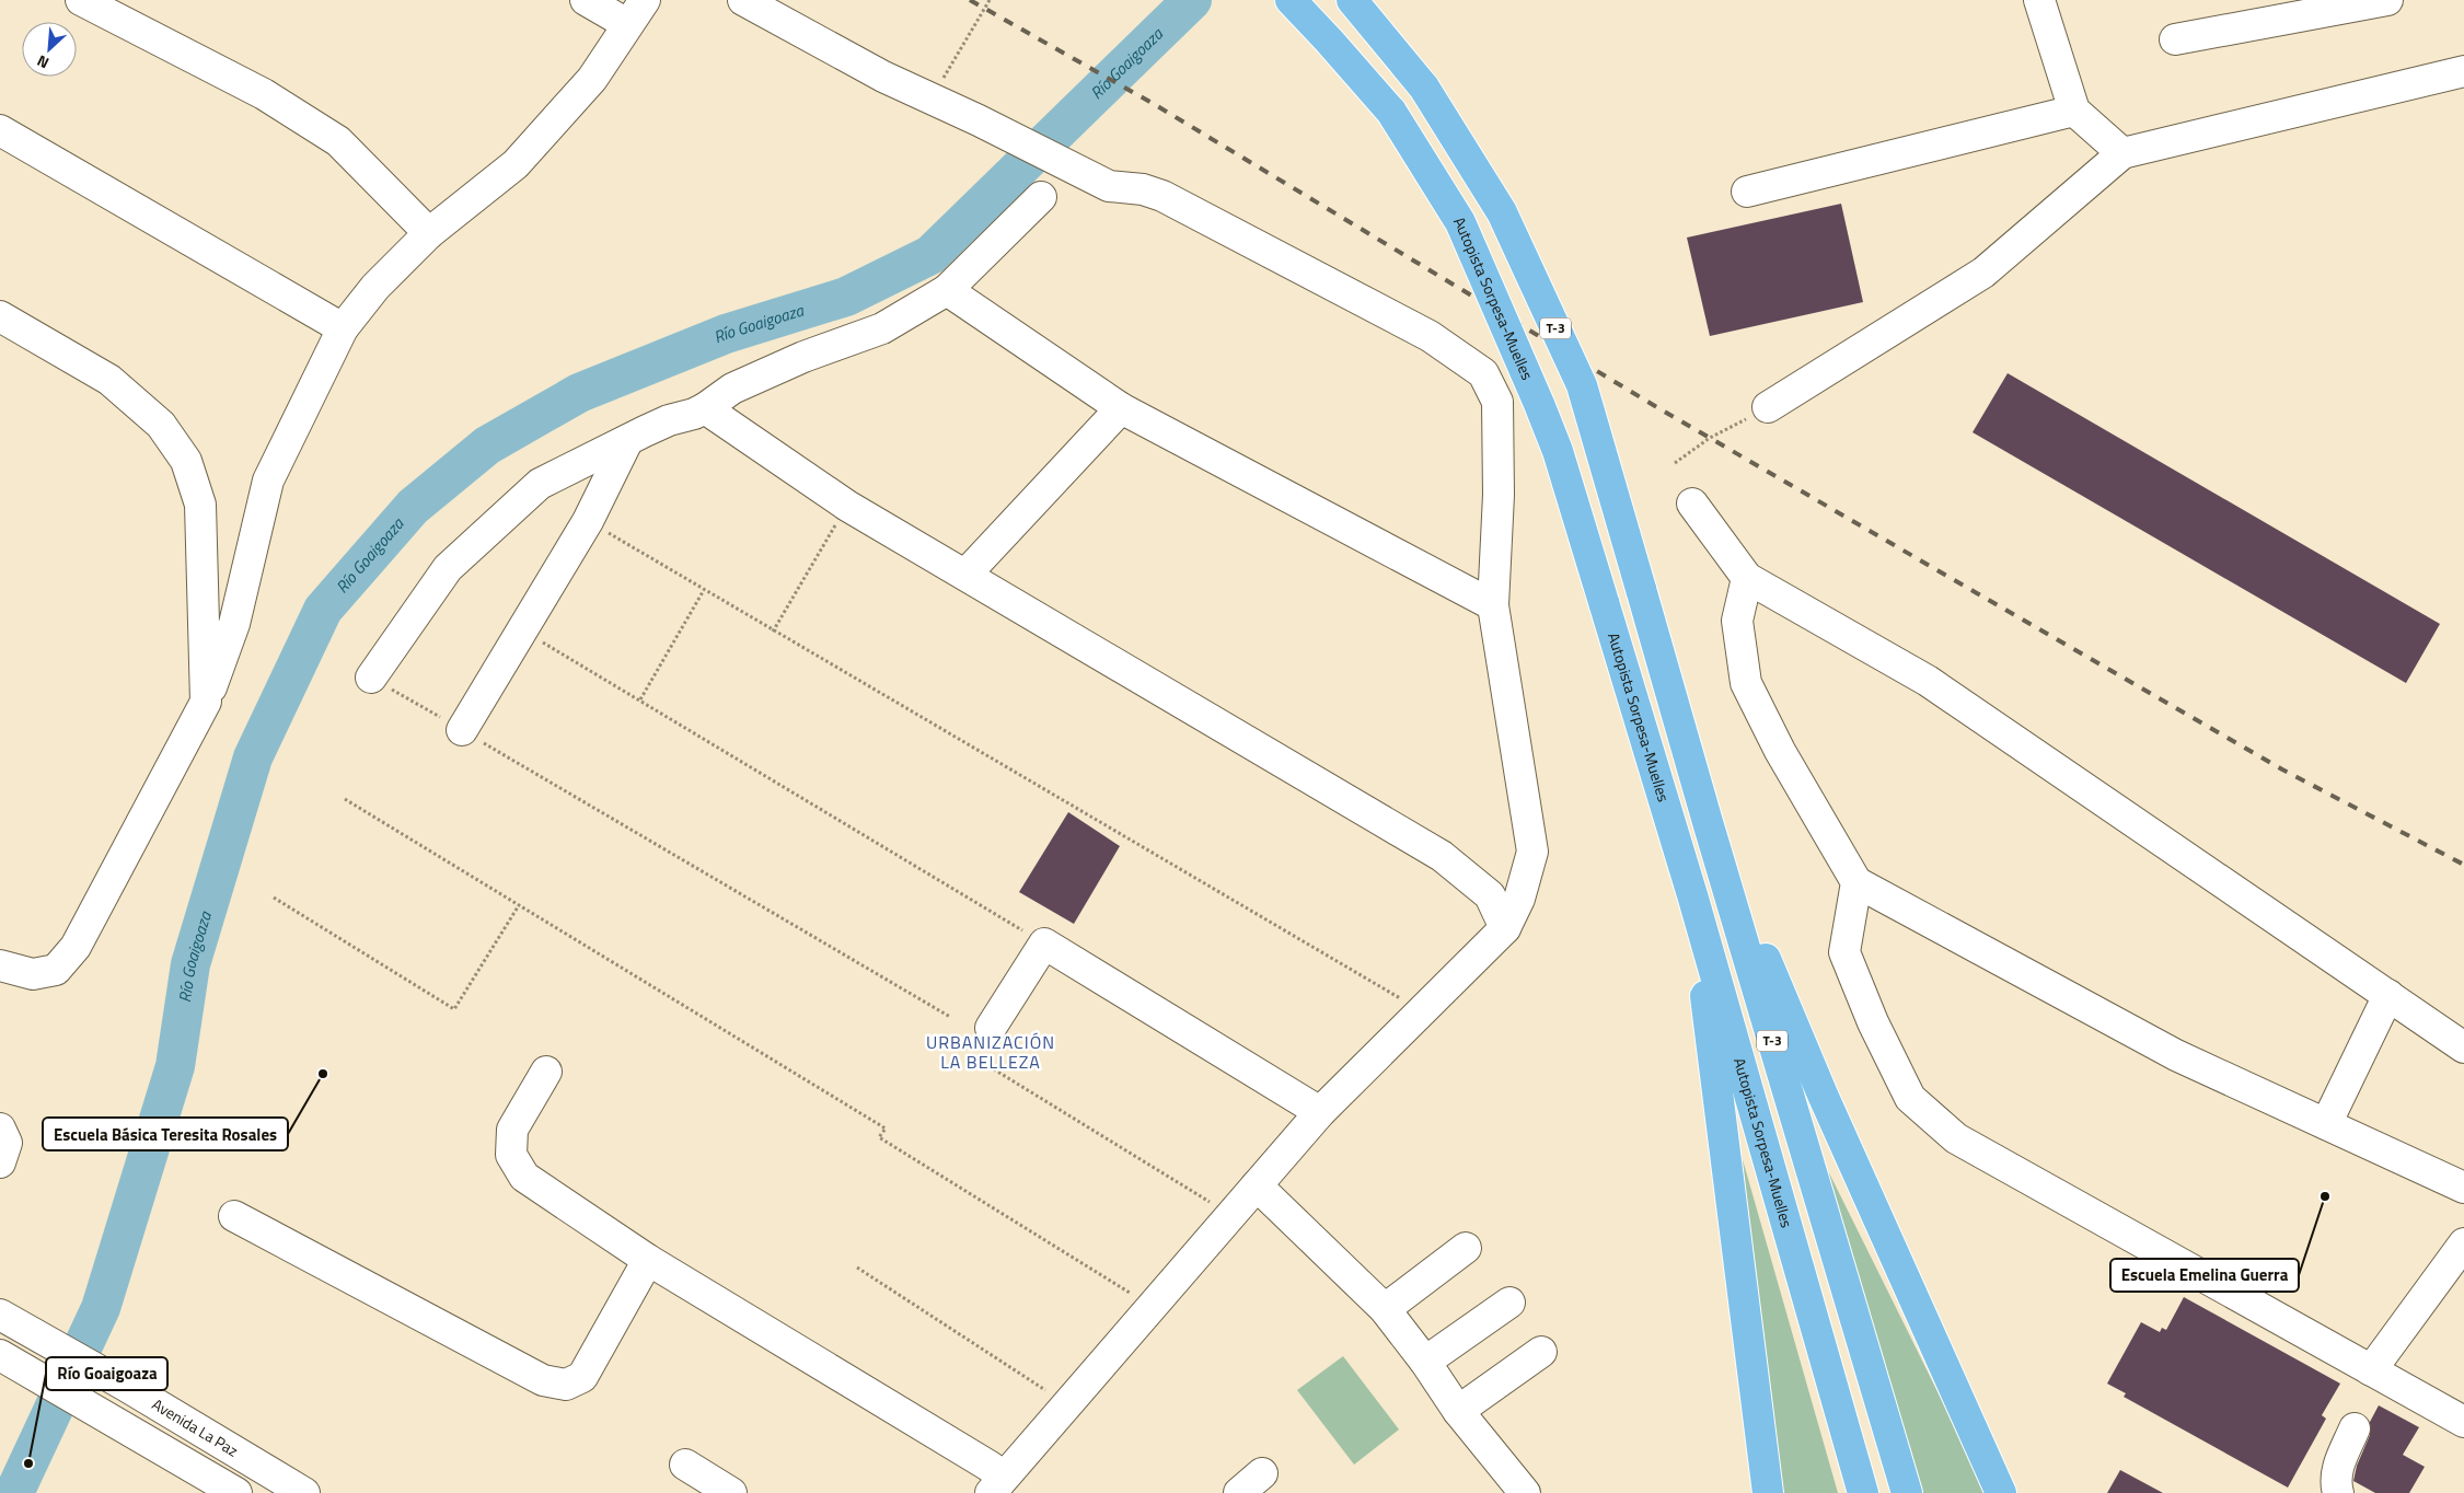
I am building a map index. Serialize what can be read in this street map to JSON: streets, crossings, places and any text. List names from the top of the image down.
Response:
{
  "streets": {
    "main road": ["Autopista Sorpesa-Muelles", "T-3"],
    "street": ["Avenida La Paz"]
  },
  "districts": ["URBANIZACIÓN LA BELLEZA"],
  "water": ["Río Goaigoaza"],
  "places": ["Escuela Básica Teresita Rosales", "Escuela Emelina Guerra", "Río Goaigoaza"],
  "north": "bottom left"
}
